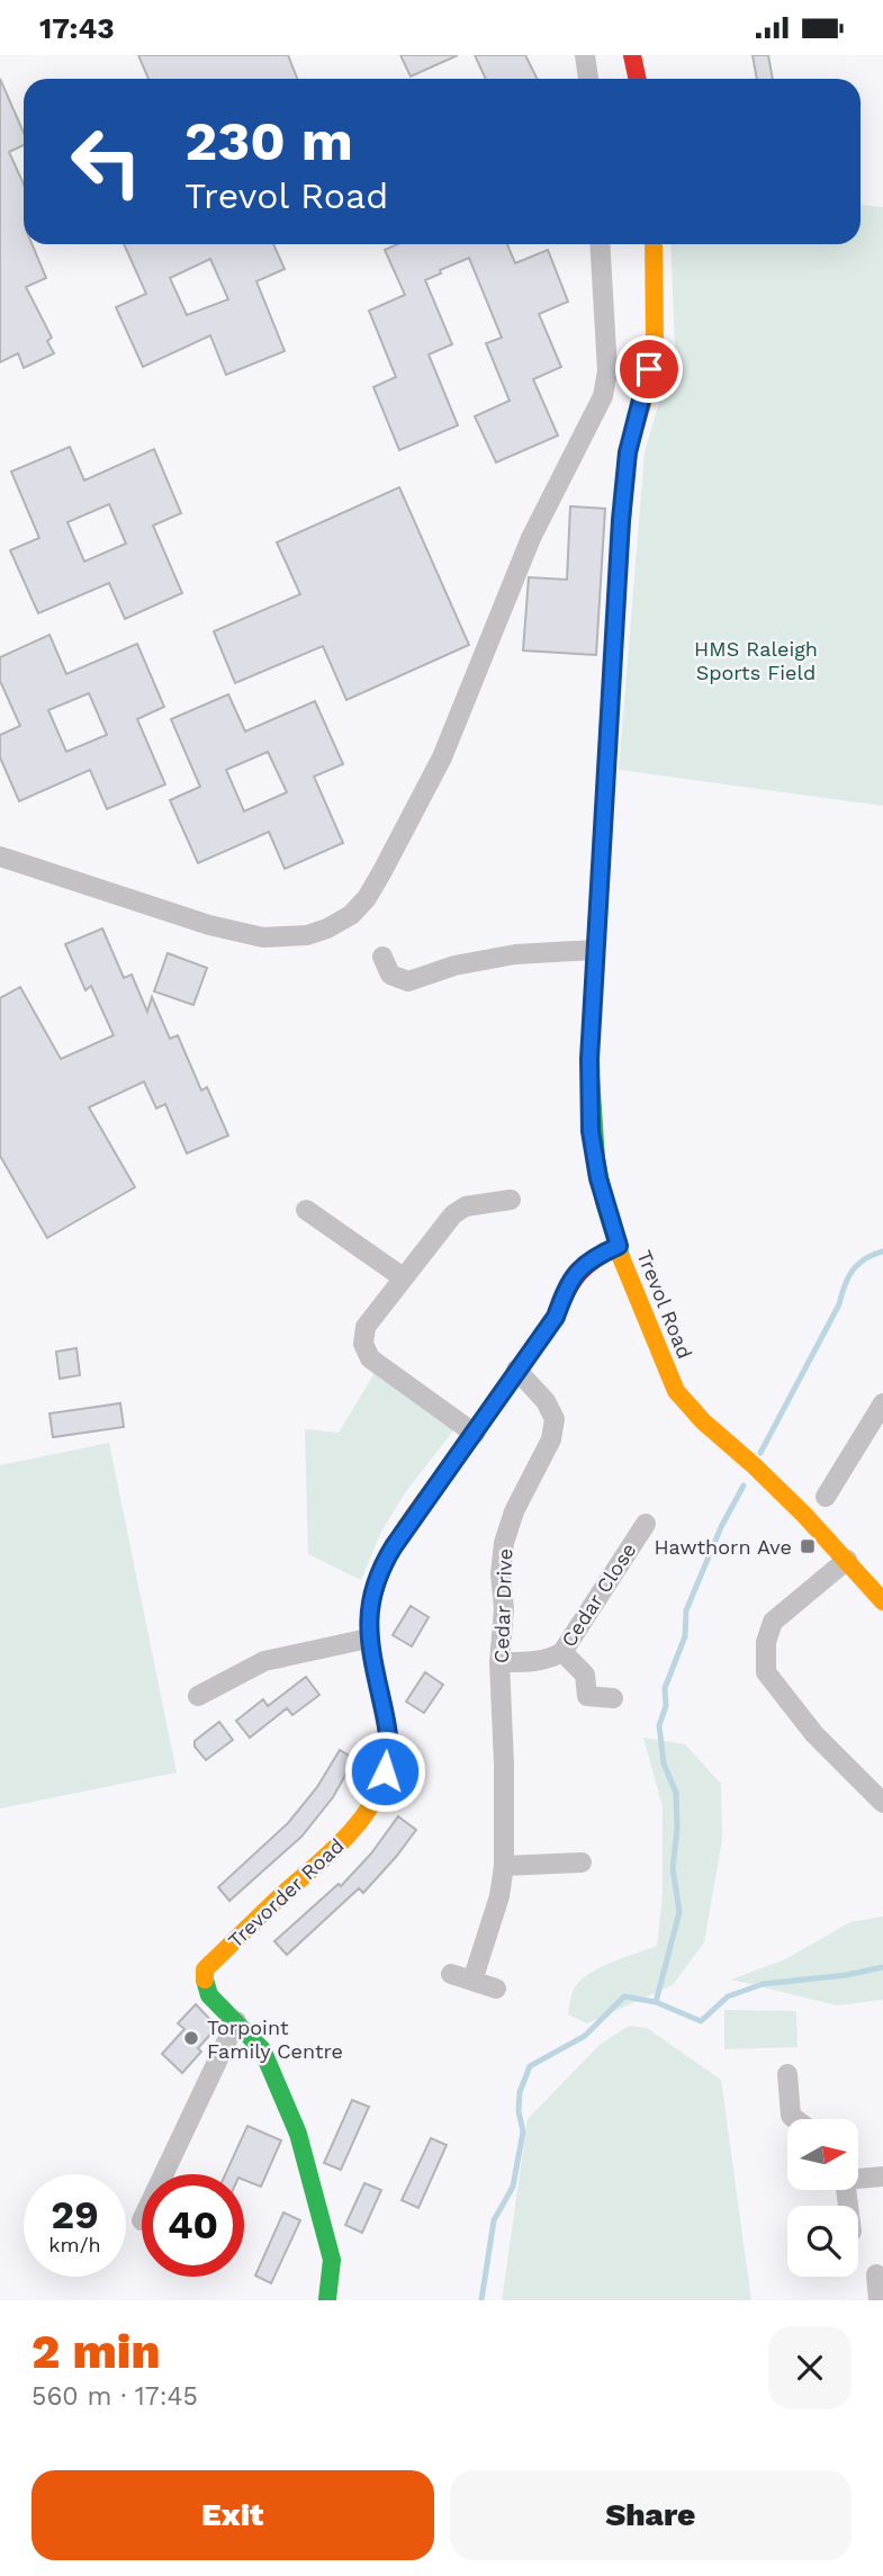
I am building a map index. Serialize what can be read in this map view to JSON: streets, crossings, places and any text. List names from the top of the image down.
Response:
{
  "streets": {
    "street": [
      "Trevol Road",
      "Cedar Close",
      "Cedar Drive",
      "Trevorder Road"
    ]
  },
  "crossings": [
    ["Trevol Road", "Trevorder Road"],
    ["Cedar Close", "Cedar Drive"],
    ["Cedar Drive", "Trevorder Road"]
  ],
  "parks": ["HMS Raleigh Sports Field"],
  "places": {
    "transit": ["Hawthorn Ave"],
    "other": ["Torpoint Family Centre"]
  },
  "north": "right",
  "page": {
    "status": "17:43",
    "turn": ["230 m", "Trevol Road"],
    "speed": "29 km/h",
    "limit": "40",
    "heading": ["2 min", "560 m · 17:45"],
    "buttons": ["Exit", "Share"]
  }
}
